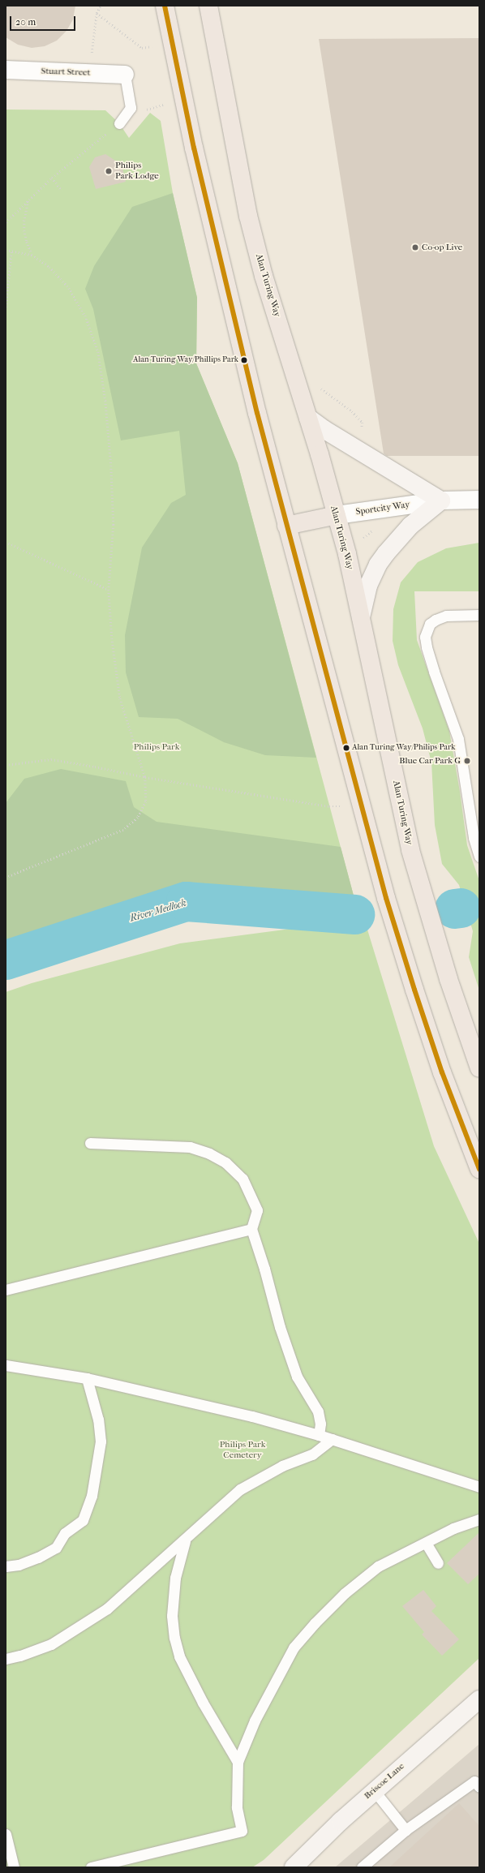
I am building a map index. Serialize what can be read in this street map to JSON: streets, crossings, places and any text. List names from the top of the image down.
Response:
{
  "streets": {
    "highway": ["Alan Turing Way", "Sportcity Way"],
    "street": ["Stuart Street", "Briscoe Lane"]
  },
  "crossings": [
    ["Alan Turing Way", "Sportcity Way"]
  ],
  "water": ["River Medlock"],
  "parks": ["Philips Park", "Philips Park Cemetery"],
  "places": [
    "Philips Park Lodge",
    "Co-op Live",
    "Alan Turing Way/Phillips Park",
    "Alan Turing Way/Philips Park",
    "Blue Car Park G"
  ],
  "scale_bar": "20 m"
}
